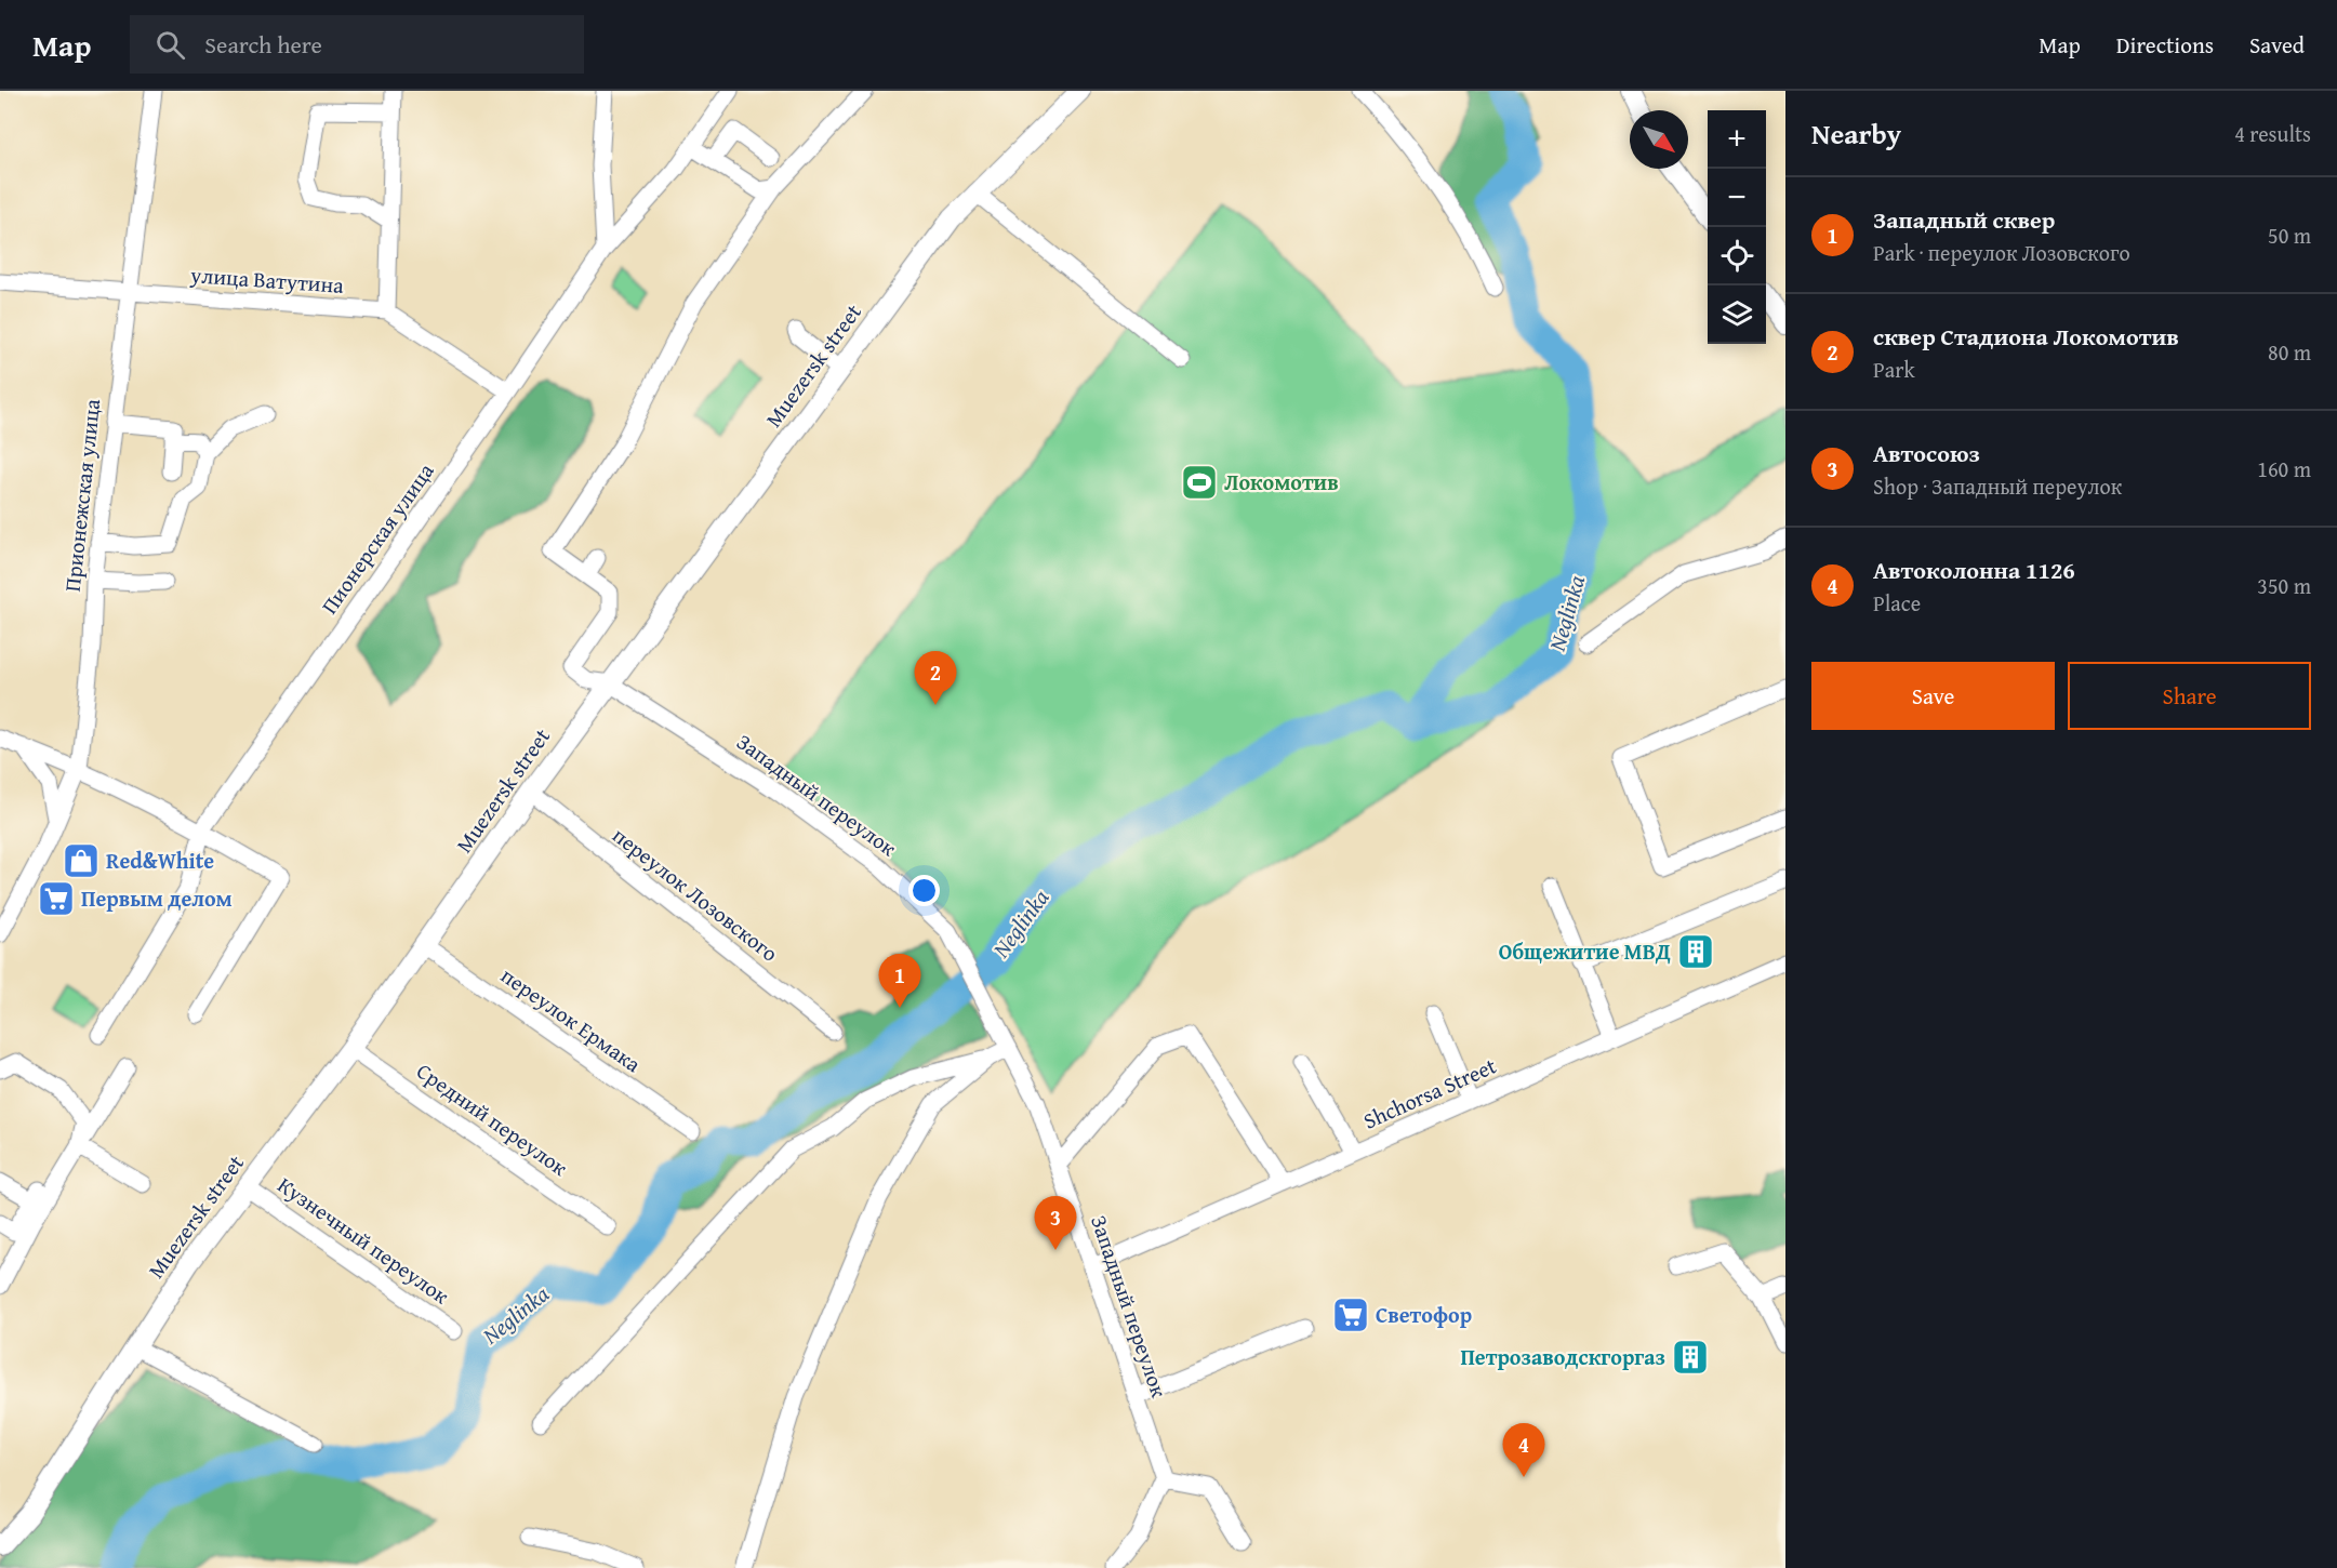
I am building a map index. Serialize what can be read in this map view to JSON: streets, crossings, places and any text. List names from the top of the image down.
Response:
{
  "streets": {
    "main road": ["Muezersk street"],
    "street": [
      "улица Ватутина",
      "Прионежская улица",
      "Пионерская улица",
      "Западный переулок",
      "переулок Лозовского",
      "переулок Ермака",
      "Shchorsa Street",
      "Средний переулок",
      "Кузнечный переулок"
    ]
  },
  "crossings": [
    ["улица Ватутина", "Прионежская улица"],
    ["улица Ватутина", "Пионерская улица"],
    ["Muezersk street", "Западный переулок"],
    ["Muezersk street", "переулок Лозовского"],
    ["Muezersk street", "переулок Ермака"],
    ["Muezersk street", "Средний переулок"],
    ["Muezersk street", "Кузнечный переулок"],
    ["Западный переулок", "Shchorsa Street"]
  ],
  "water": ["Neglinka"],
  "places": {
    "sports": ["Локомотив"],
    "shop": ["Red&White"],
    "supermarket": ["Первым делом", "Светофор"],
    "building": ["Общежитие МВД", "Петрозаводскгоргаз"]
  },
  "north": "bottom right",
  "page": {
    "header": "Map",
    "search": "Search here",
    "nav": ["Map", "Directions", "Saved"],
    "heading": ["Nearby", "4 results"],
    "map_buttons": ["+", "−"],
    "list": [
      {
        "mark": "1",
        "name": "Западный сквер",
        "note": "Park · переулок Лозовского",
        "value": "50 m"
      },
      {
        "mark": "2",
        "name": "сквер Стадиона Локомотив",
        "note": "Park",
        "value": "80 m"
      },
      {
        "mark": "3",
        "name": "Автосоюз",
        "note": "Shop · Западный переулок",
        "value": "160 m"
      },
      {
        "mark": "4",
        "name": "Автоколонна 1126",
        "note": "Place",
        "value": "350 m"
      }
    ],
    "buttons": ["Save", "Share"],
    "pins": [
      "2",
      "1",
      "3",
      "4"
    ]
  }
}
